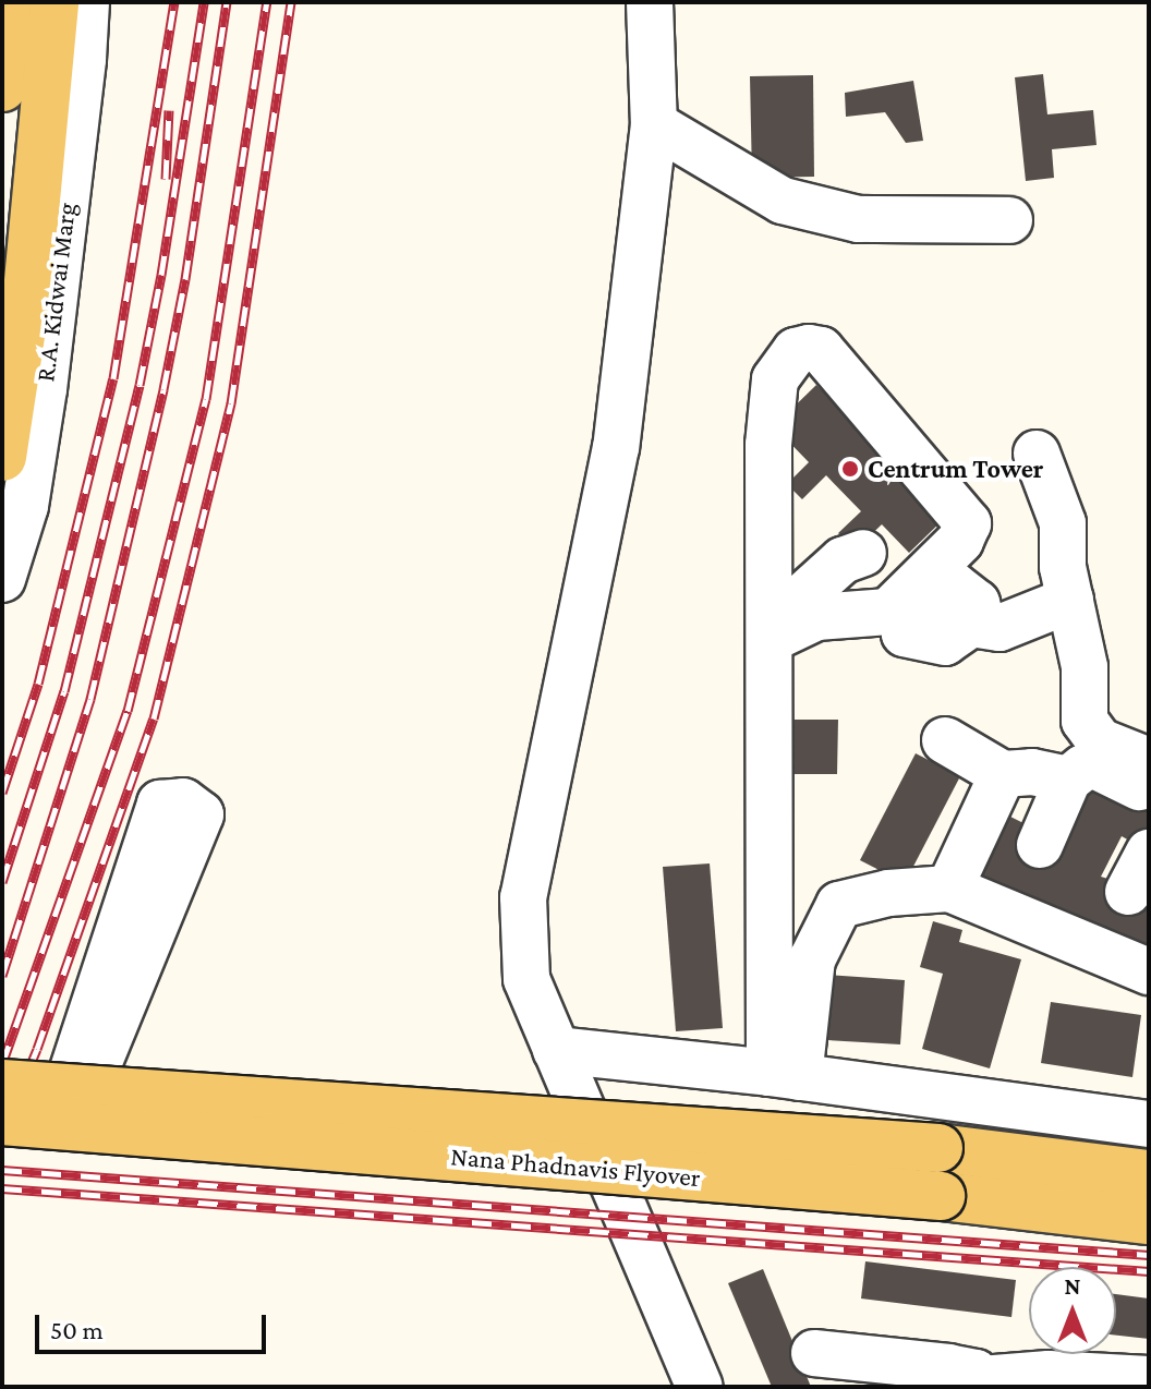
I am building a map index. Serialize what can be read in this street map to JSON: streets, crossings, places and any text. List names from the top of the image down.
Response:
{
  "streets": {
    "main road": ["Nana Phadnavis Flyover"],
    "street": ["R.A. Kidwai Marg"]
  },
  "places": ["Centrum Tower"],
  "scale_bar": "50 m",
  "north": "top"
}
